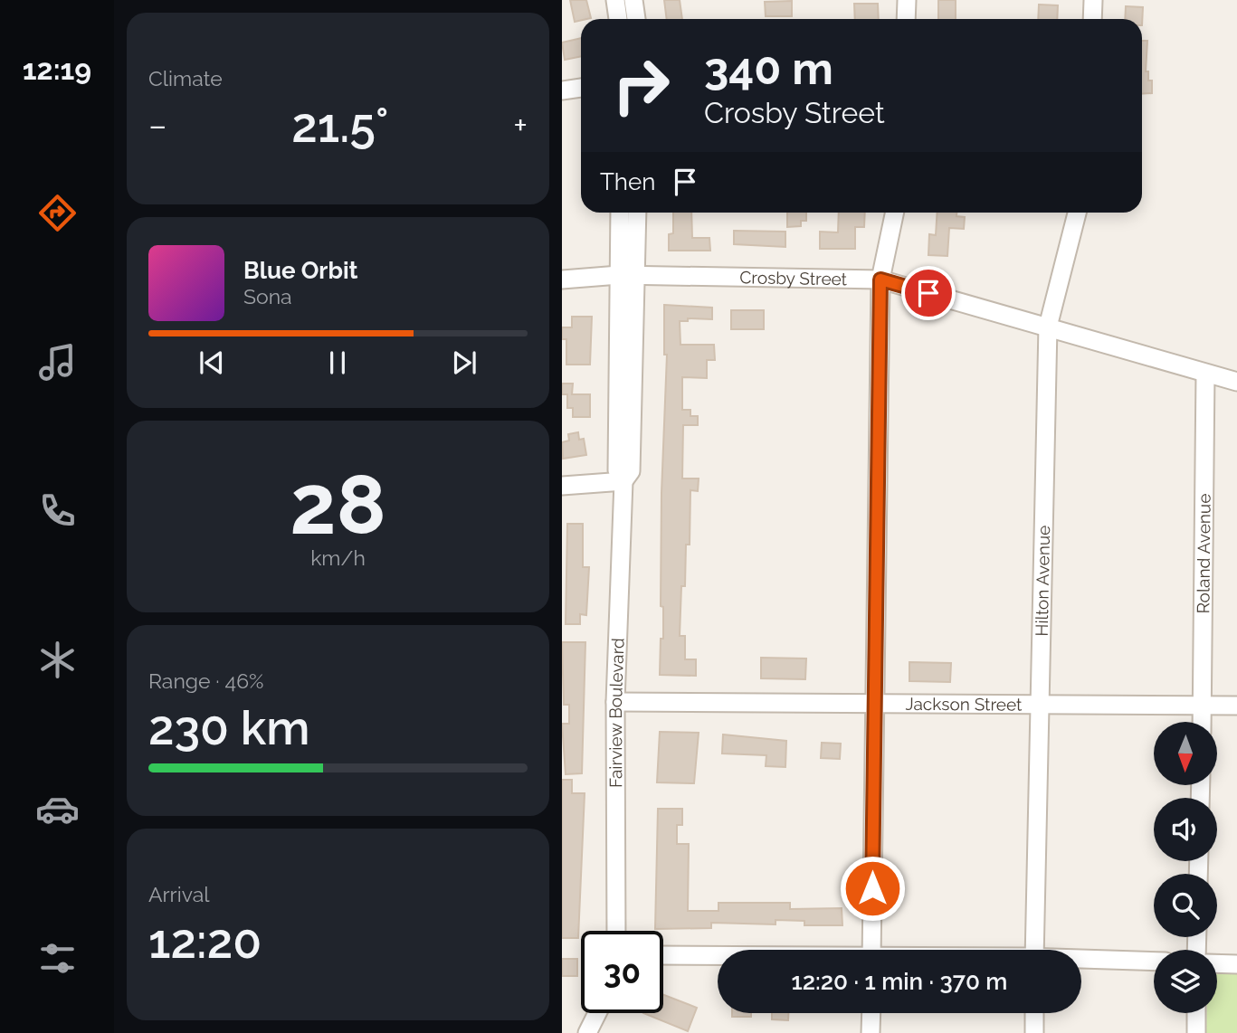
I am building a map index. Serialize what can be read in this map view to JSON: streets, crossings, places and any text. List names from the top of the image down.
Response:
{
  "streets": {
    "street": [
      "Crosby Street",
      "Roland Avenue",
      "Hilton Avenue",
      "Jackson Street",
      "Fairview Boulevard"
    ]
  },
  "crossings": [
    ["Crosby Street", "Roland Avenue"],
    ["Crosby Street", "Hilton Avenue"],
    ["Crosby Street", "Fairview Boulevard"],
    ["Roland Avenue", "Jackson Street"],
    ["Hilton Avenue", "Jackson Street"],
    ["Jackson Street", "Fairview Boulevard"]
  ],
  "north": "bottom",
  "page": {
    "tabs": "12:19",
    "tile": [
      "Climate",
      ["28", "km/h"],
      ["Range · 46%", "230 km"],
      ["Arrival", "12:20"]
    ],
    "turn": ["340 m", "Crosby Street"],
    "heat": ["−", "21.5°", "+"],
    "then": "Then",
    "song": ["Blue Orbit", "Sona"],
    "limit": "30",
    "trip": "12:20 · 1 min · 370 m"
  }
}
